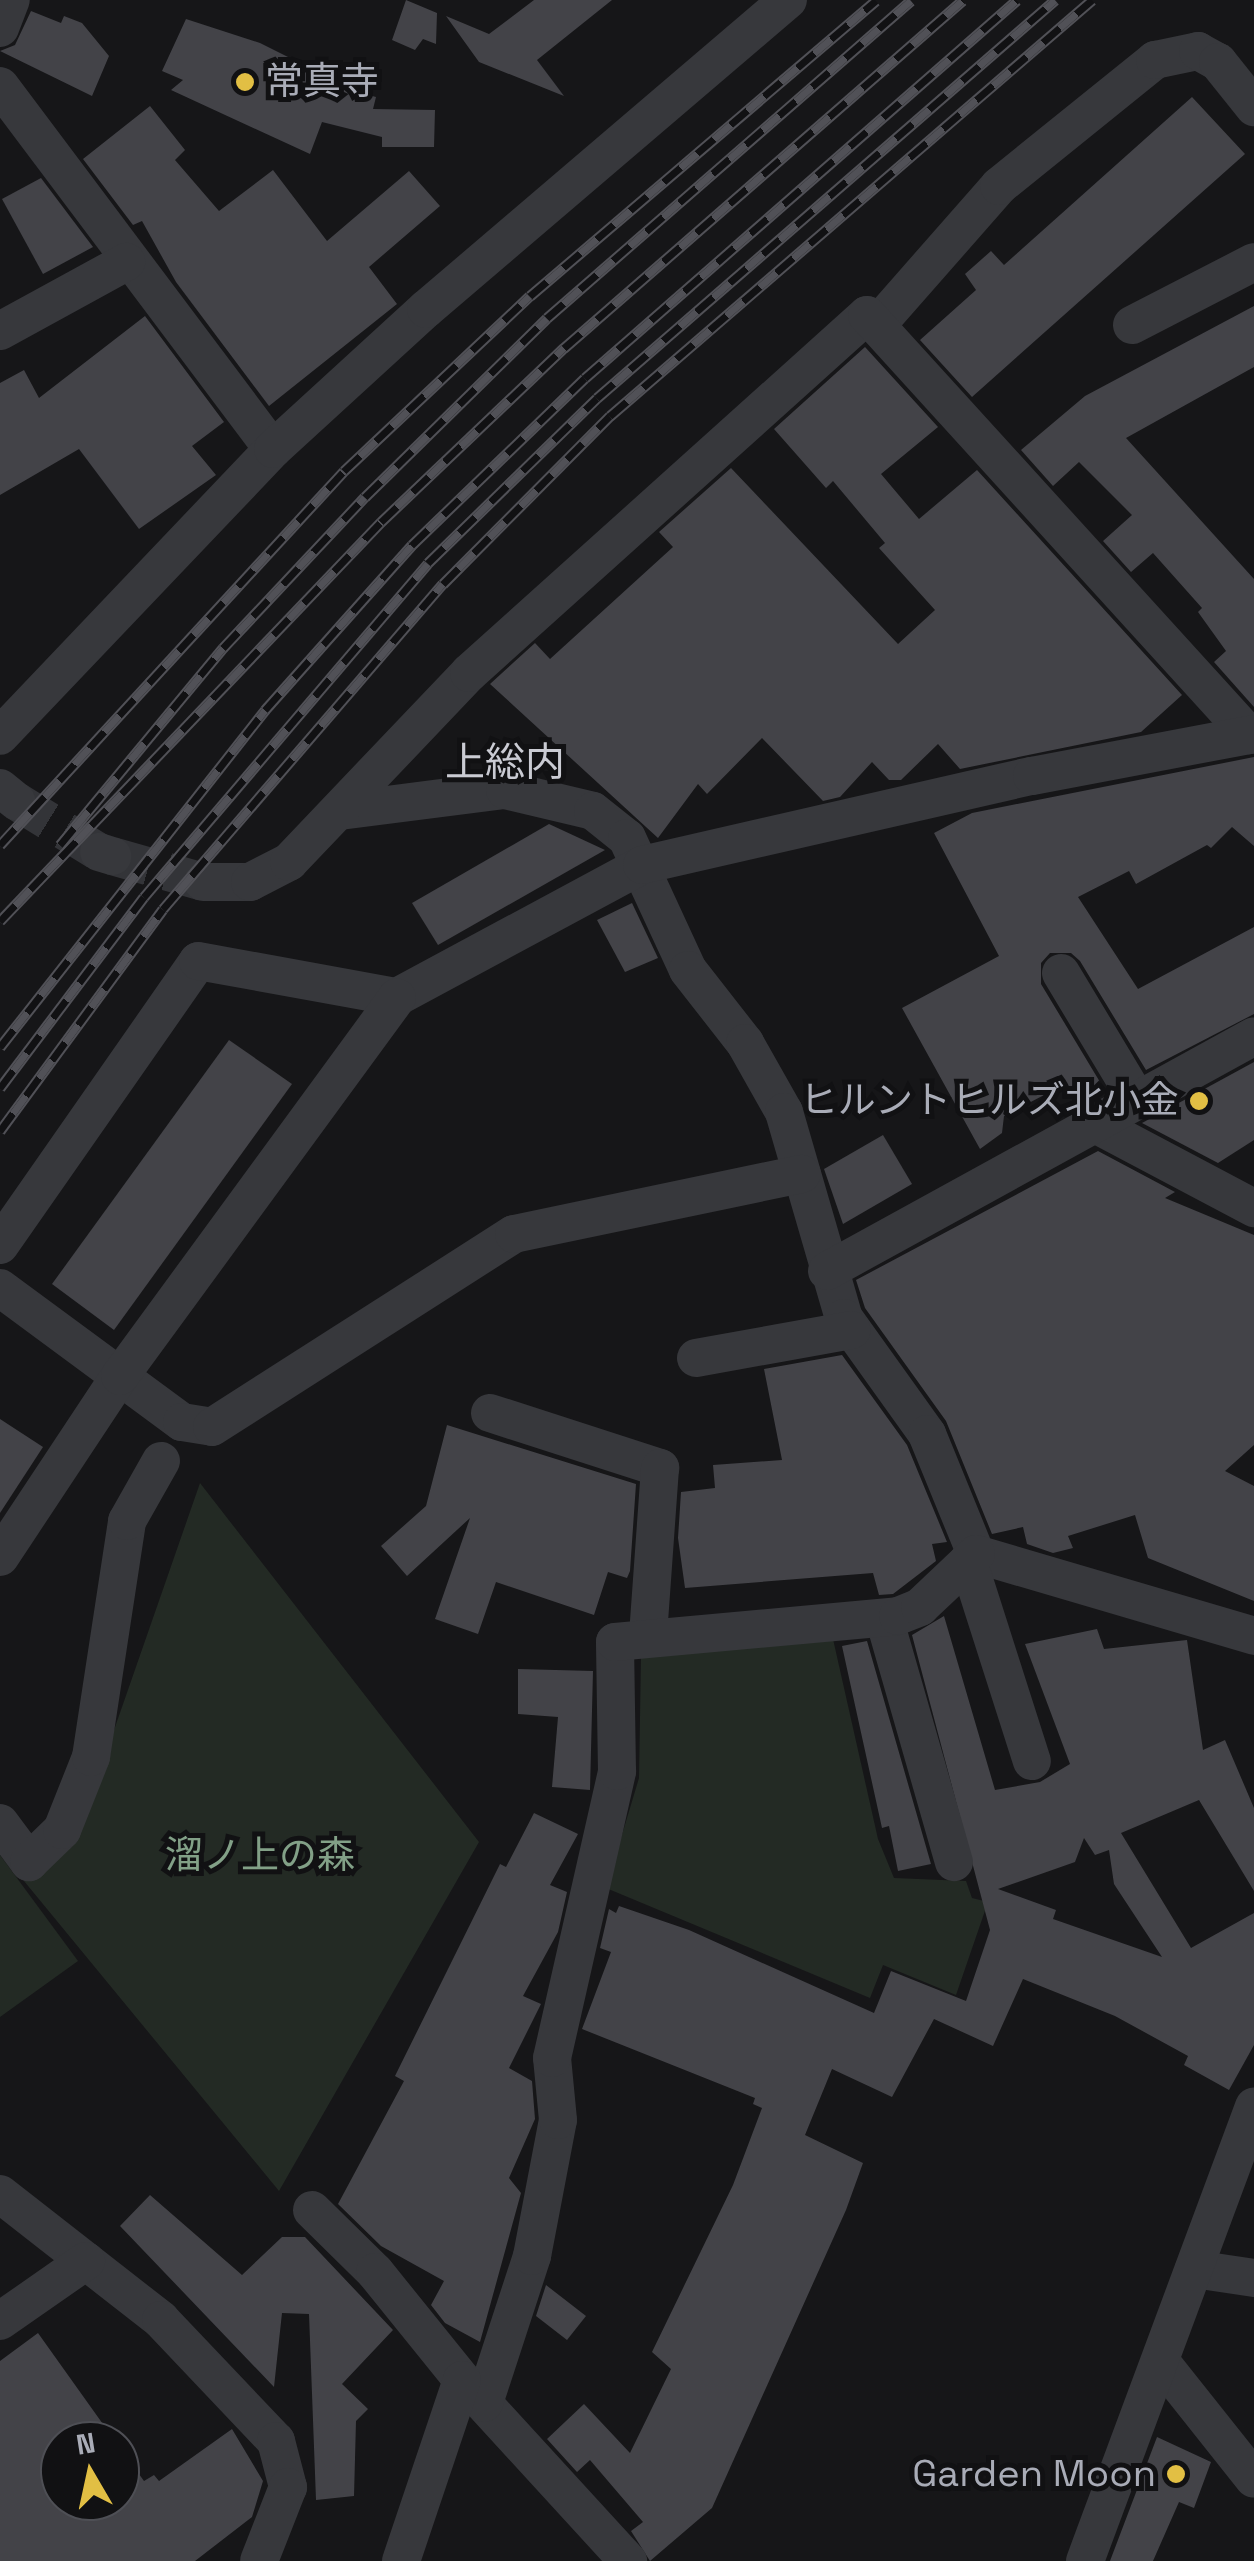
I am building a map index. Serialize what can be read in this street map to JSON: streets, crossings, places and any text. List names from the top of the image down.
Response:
{
  "districts": ["上総内"],
  "parks": ["溜ノ上の森"],
  "places": ["常真寺", "ヒルントヒルズ北小金", "Garden Moon"],
  "north": "top"
}
